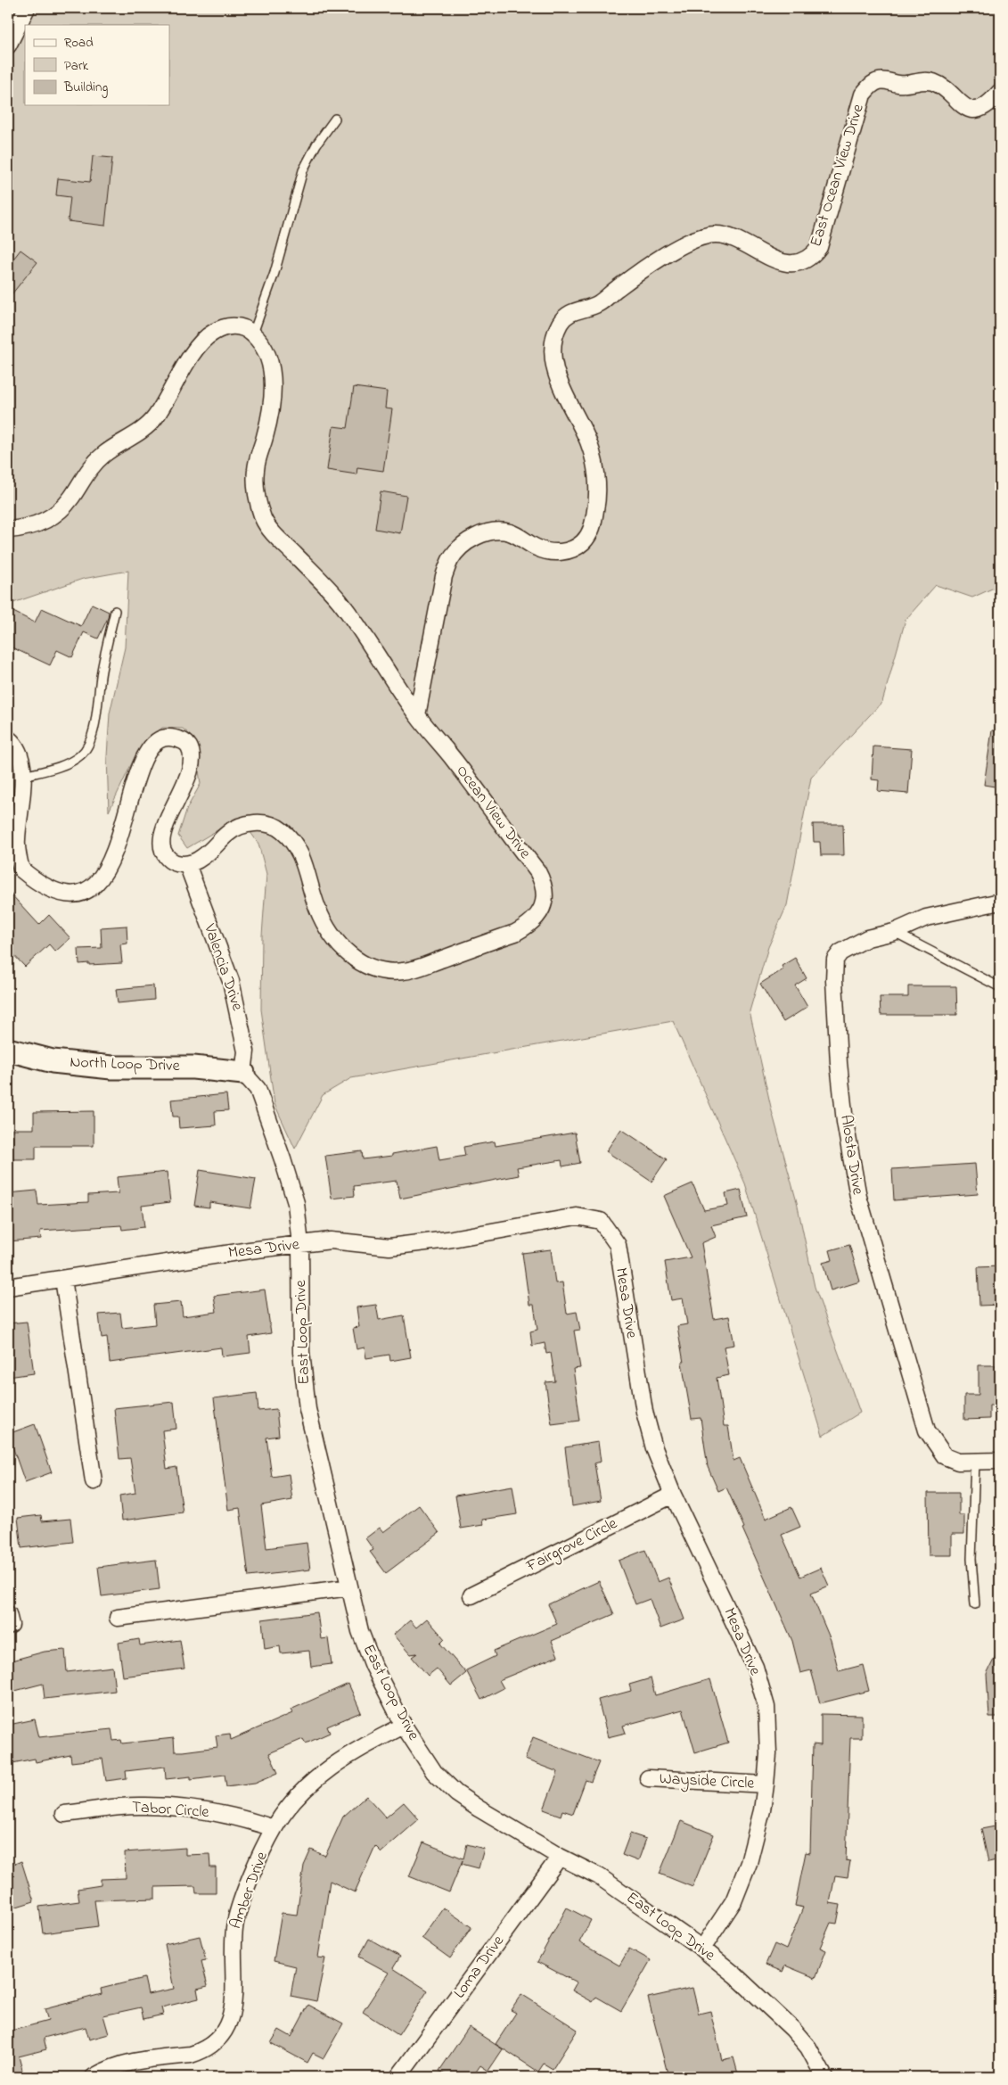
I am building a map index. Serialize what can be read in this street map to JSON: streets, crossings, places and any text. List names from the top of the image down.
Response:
{
  "streets": {
    "street": [
      "East Ocean View Drive",
      "Ocean View Drive",
      "Valencia Drive",
      "North Loop Drive",
      "Alosta Drive",
      "Mesa Drive",
      "East Loop Drive",
      "Fairgrove Circle",
      "Wayside Circle",
      "Tabor Circle",
      "Amber Drive",
      "Loma Drive"
    ]
  },
  "crossings": [
    ["East Ocean View Drive", "Ocean View Drive"],
    ["Ocean View Drive", "Valencia Drive"],
    ["Valencia Drive", "North Loop Drive"],
    ["Valencia Drive", "East Loop Drive"],
    ["North Loop Drive", "East Loop Drive"],
    ["Mesa Drive", "East Loop Drive"],
    ["Mesa Drive", "Fairgrove Circle"],
    ["Mesa Drive", "Wayside Circle"],
    ["East Loop Drive", "Amber Drive"],
    ["East Loop Drive", "Loma Drive"],
    ["Tabor Circle", "Amber Drive"]
  ],
  "legend": ["Road", "Park", "Building"]
}
